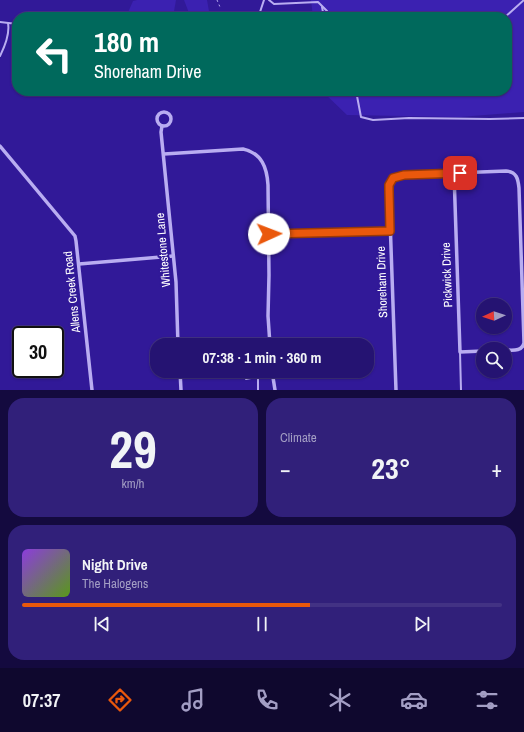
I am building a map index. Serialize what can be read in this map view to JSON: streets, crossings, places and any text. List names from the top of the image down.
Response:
{
  "streets": {
    "street": [
      "Whitestone Lane",
      "Pickwick Drive",
      "Shoreham Drive",
      "Allens Creek Road"
    ]
  },
  "crossings": [
    ["Pickwick Drive", "Shoreham Drive"]
  ],
  "north": "left",
  "page": {
    "turn": ["180 m", "Shoreham Drive"],
    "limit": "30",
    "trip": "07:38 · 1 min · 360 m",
    "tile": [
      ["29", "km/h"],
      "Climate"
    ],
    "heat": ["−", "23°", "+"],
    "song": ["Night Drive", "The Halogens"],
    "tabs": "07:37"
  }
}
